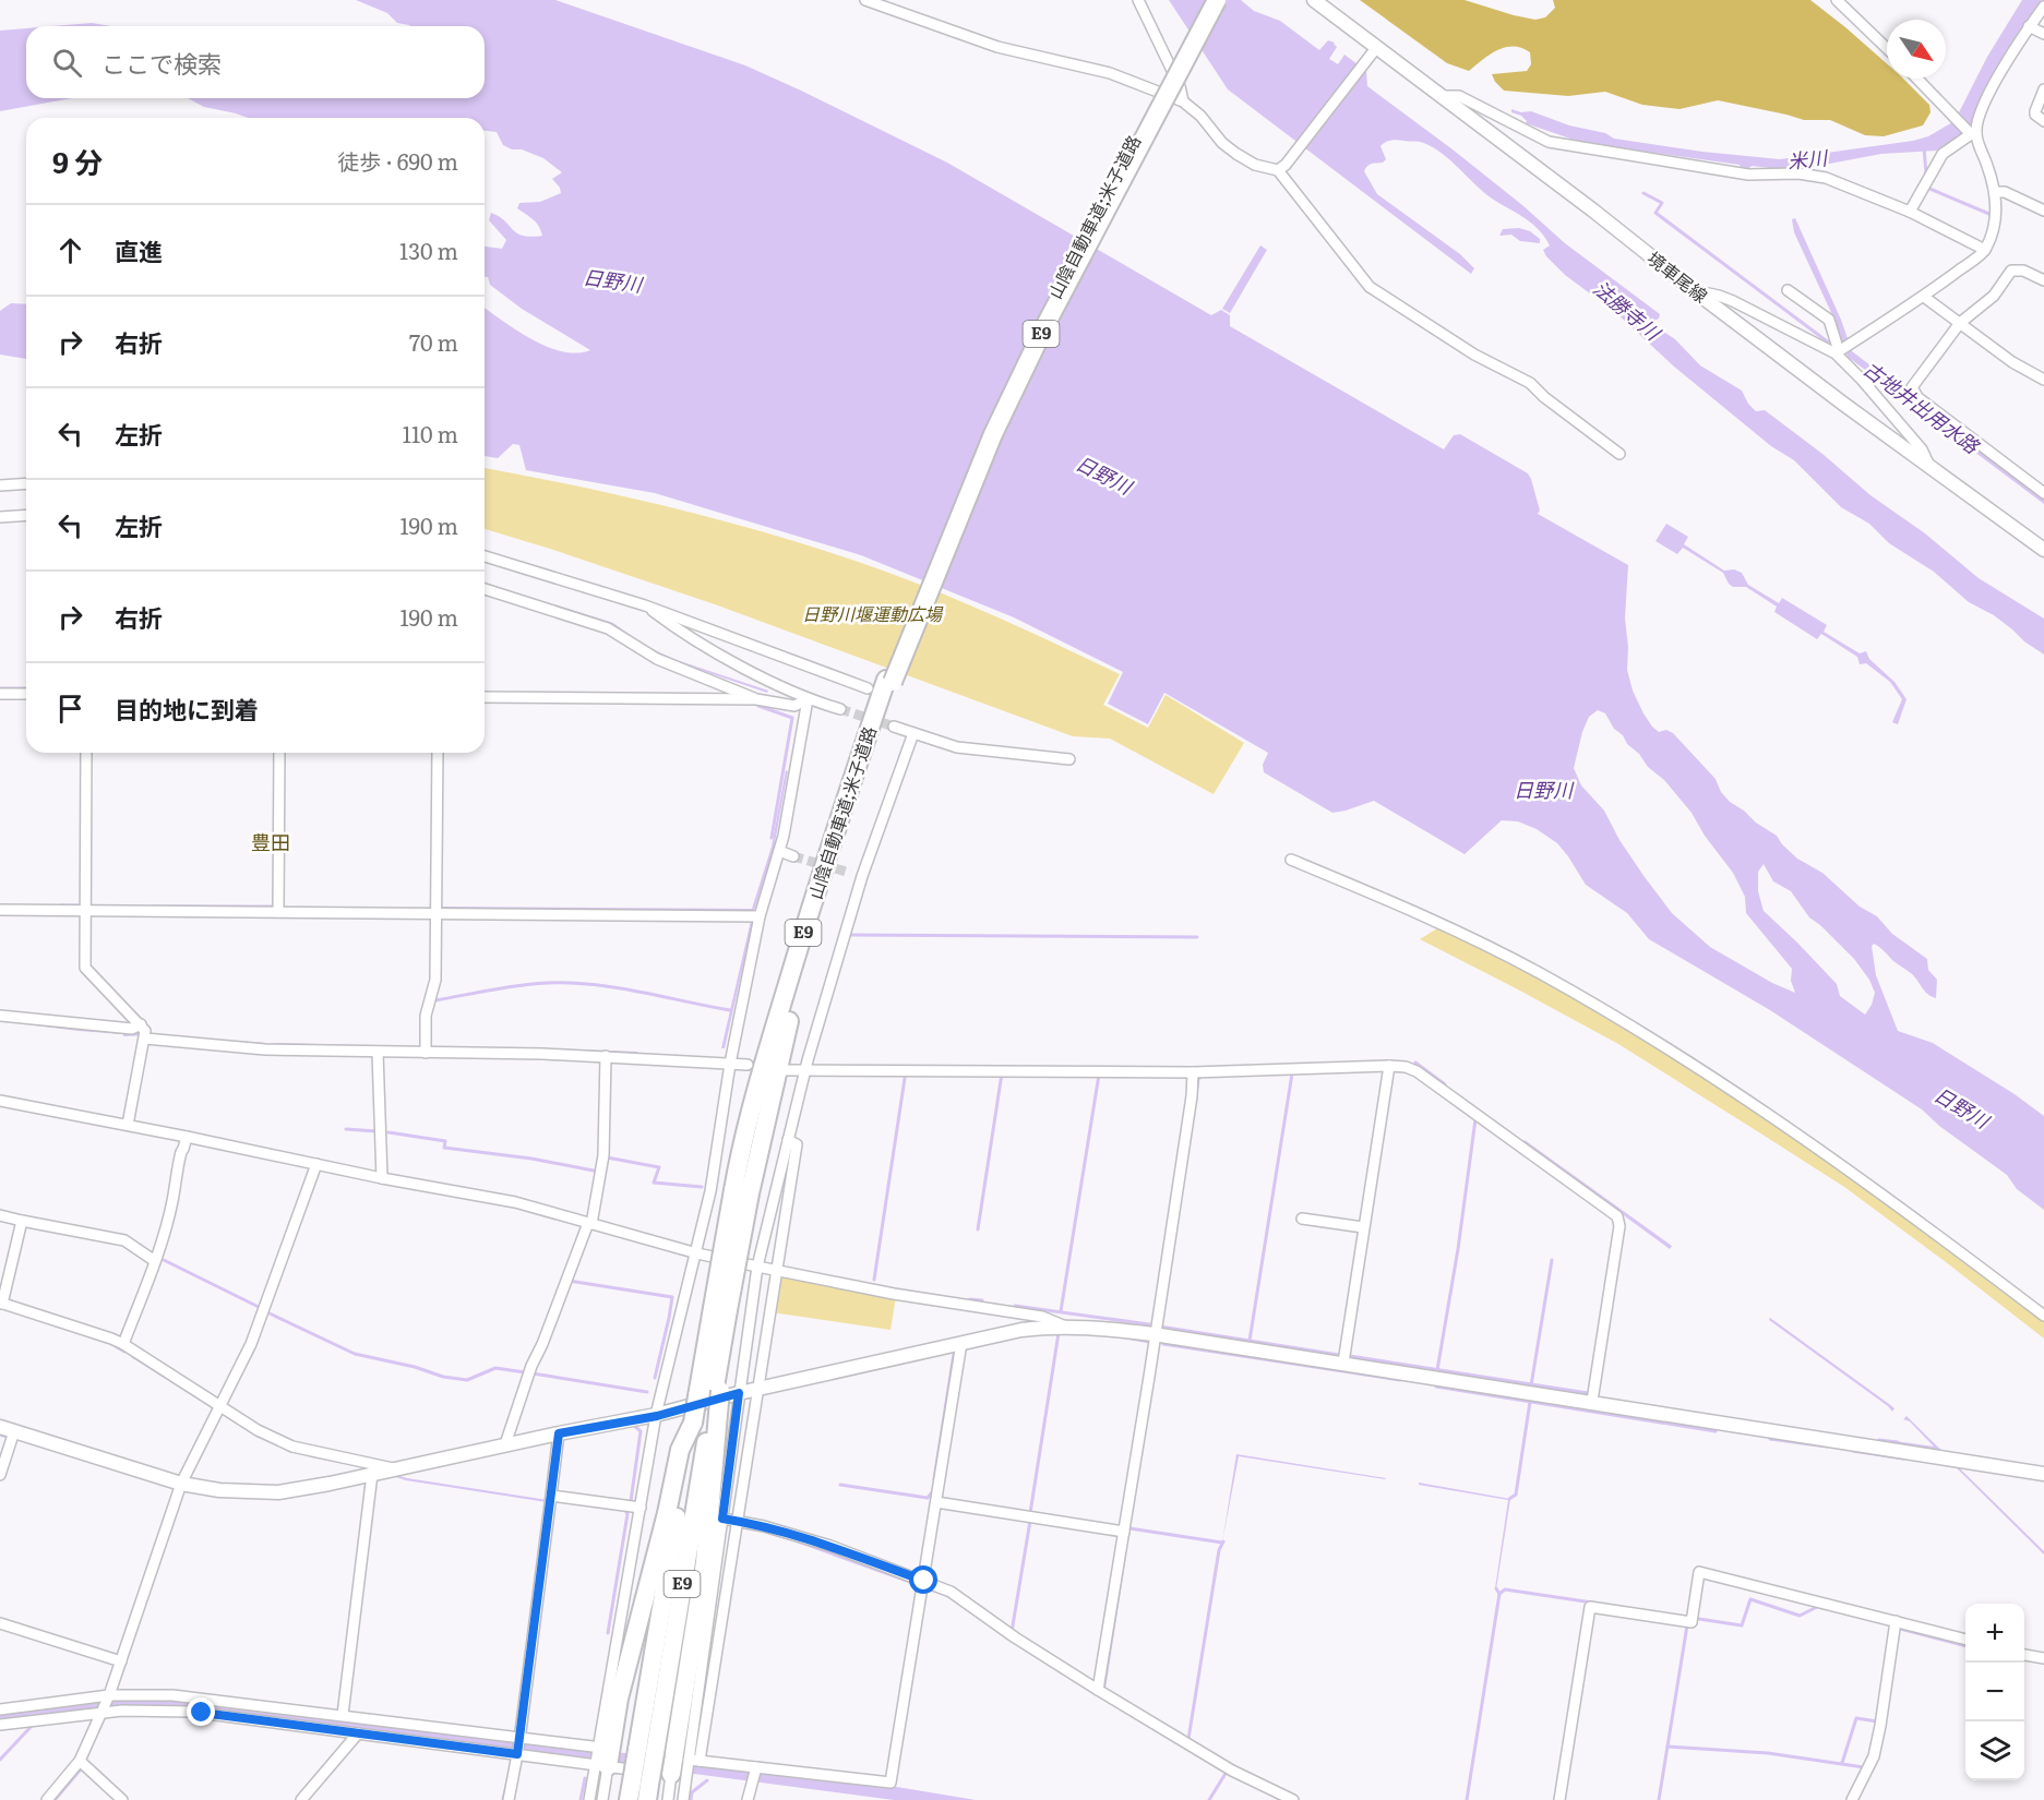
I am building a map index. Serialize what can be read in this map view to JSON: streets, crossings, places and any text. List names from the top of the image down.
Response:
{
  "streets": {
    "highway": ["山陰自動車道;米子道路", "E9"],
    "street": ["境車尾線"]
  },
  "districts": ["豊田"],
  "water": [
    "米川",
    "日野川",
    "法勝寺川",
    "古地井出用水路"
  ],
  "parks": ["日野川堰運動広場"],
  "north": "bottom right",
  "page": {
    "search": "ここで検索",
    "heading": ["9 分", "徒歩 · 690 m"],
    "list": [
      ["直進", "130 m"],
      ["右折", "70 m"],
      ["左折", "110 m"],
      ["左折", "190 m"],
      ["右折", "190 m"],
      "目的地に到着"
    ],
    "map_buttons": ["+", "−"]
  }
}
